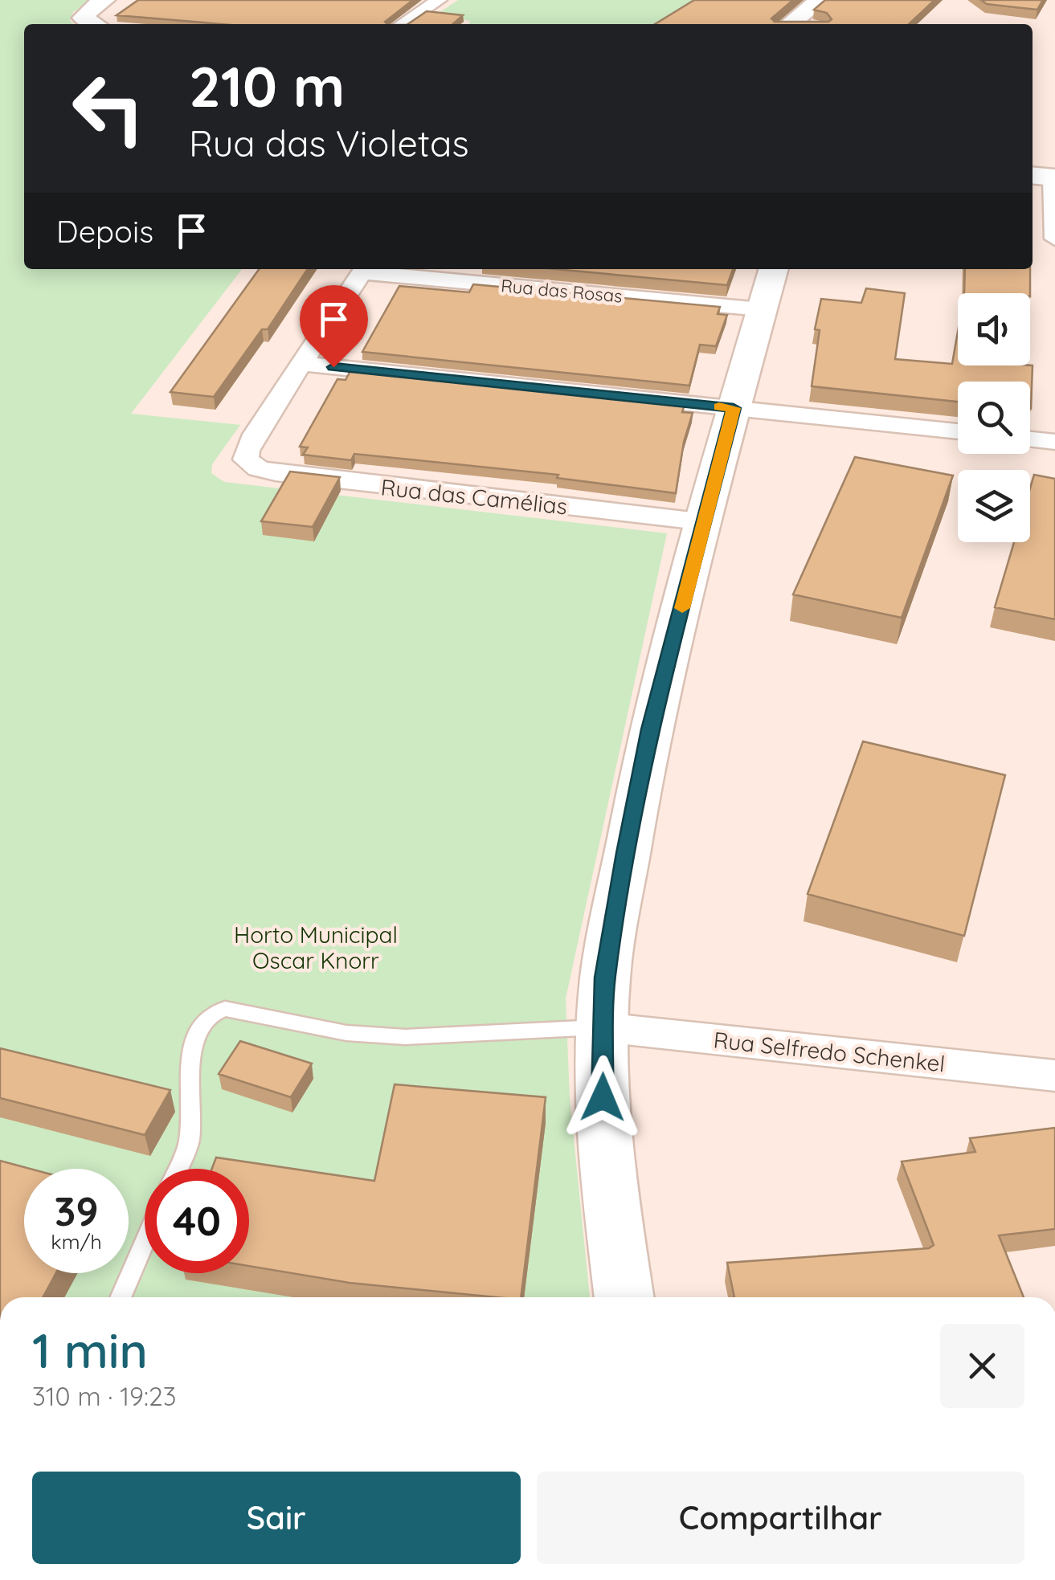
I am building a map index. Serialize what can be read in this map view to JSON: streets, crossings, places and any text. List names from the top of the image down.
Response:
{
  "streets": {
    "street": ["Rua das Rosas", "Rua das Camélias", "Rua Selfredo Schenkel"]
  },
  "parks": ["Horto Municipal Oscar Knorr"],
  "page": {
    "turn": ["210 m", "Rua das Violetas"],
    "then": "Depois",
    "speed": "39 km/h",
    "limit": "40",
    "heading": ["1 min", "310 m · 19:23"],
    "buttons": ["Sair", "Compartilhar"]
  }
}
